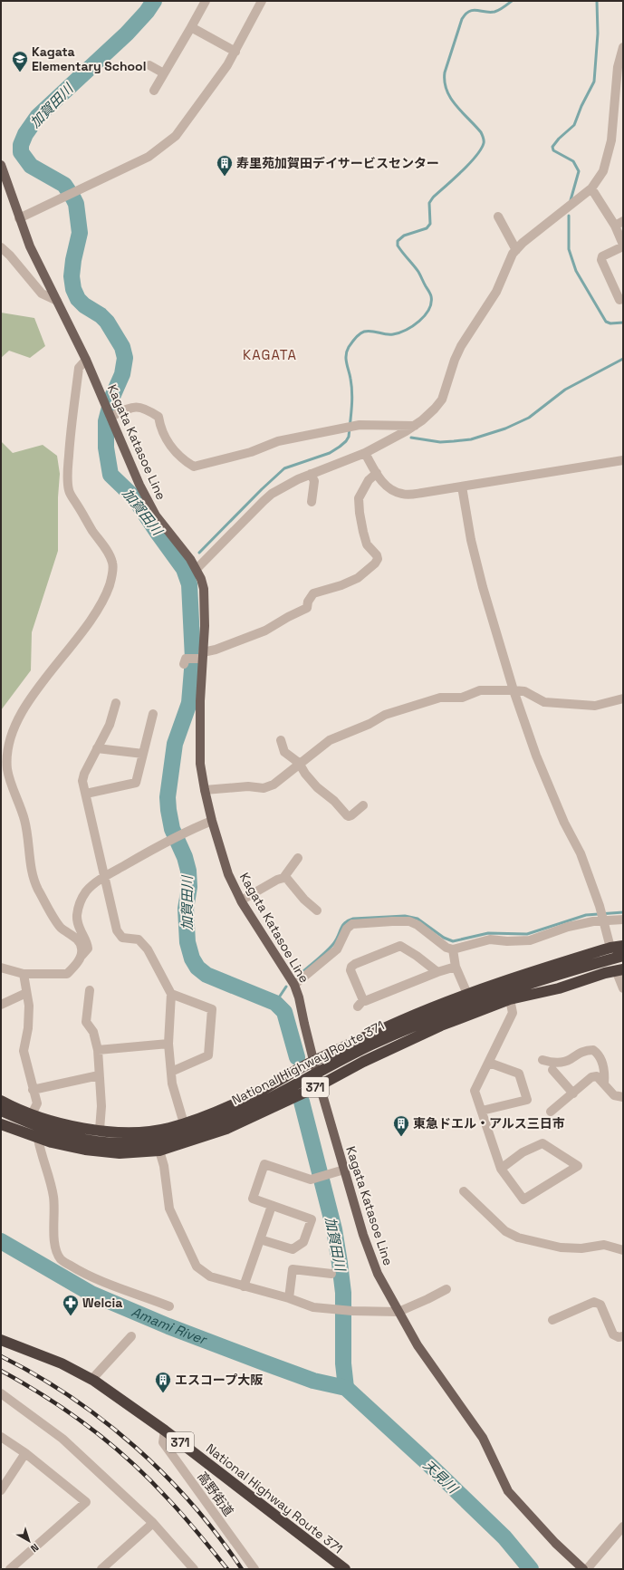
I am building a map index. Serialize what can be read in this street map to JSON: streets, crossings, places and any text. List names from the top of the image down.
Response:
{
  "streets": {
    "highway": ["National Highway Route 371", "371"],
    "main road": ["Kagata Katasoe Line"],
    "street": ["高野街道"]
  },
  "crossings": [
    ["Kagata Katasoe Line", "371"],
    ["National Highway Route 371", "高野街道"]
  ],
  "districts": ["KAGATA"],
  "water": ["加賀田川", "Amami River", "天見川"],
  "places": {
    "school or university": ["Kagata Elementary School"],
    "building": ["寿里苑加賀田デイサービスセンター", "東急ドエル・アルス三日市", "エスコープ大阪"],
    "pharmacy": ["Welcia"]
  },
  "north": "bottom right"
}
